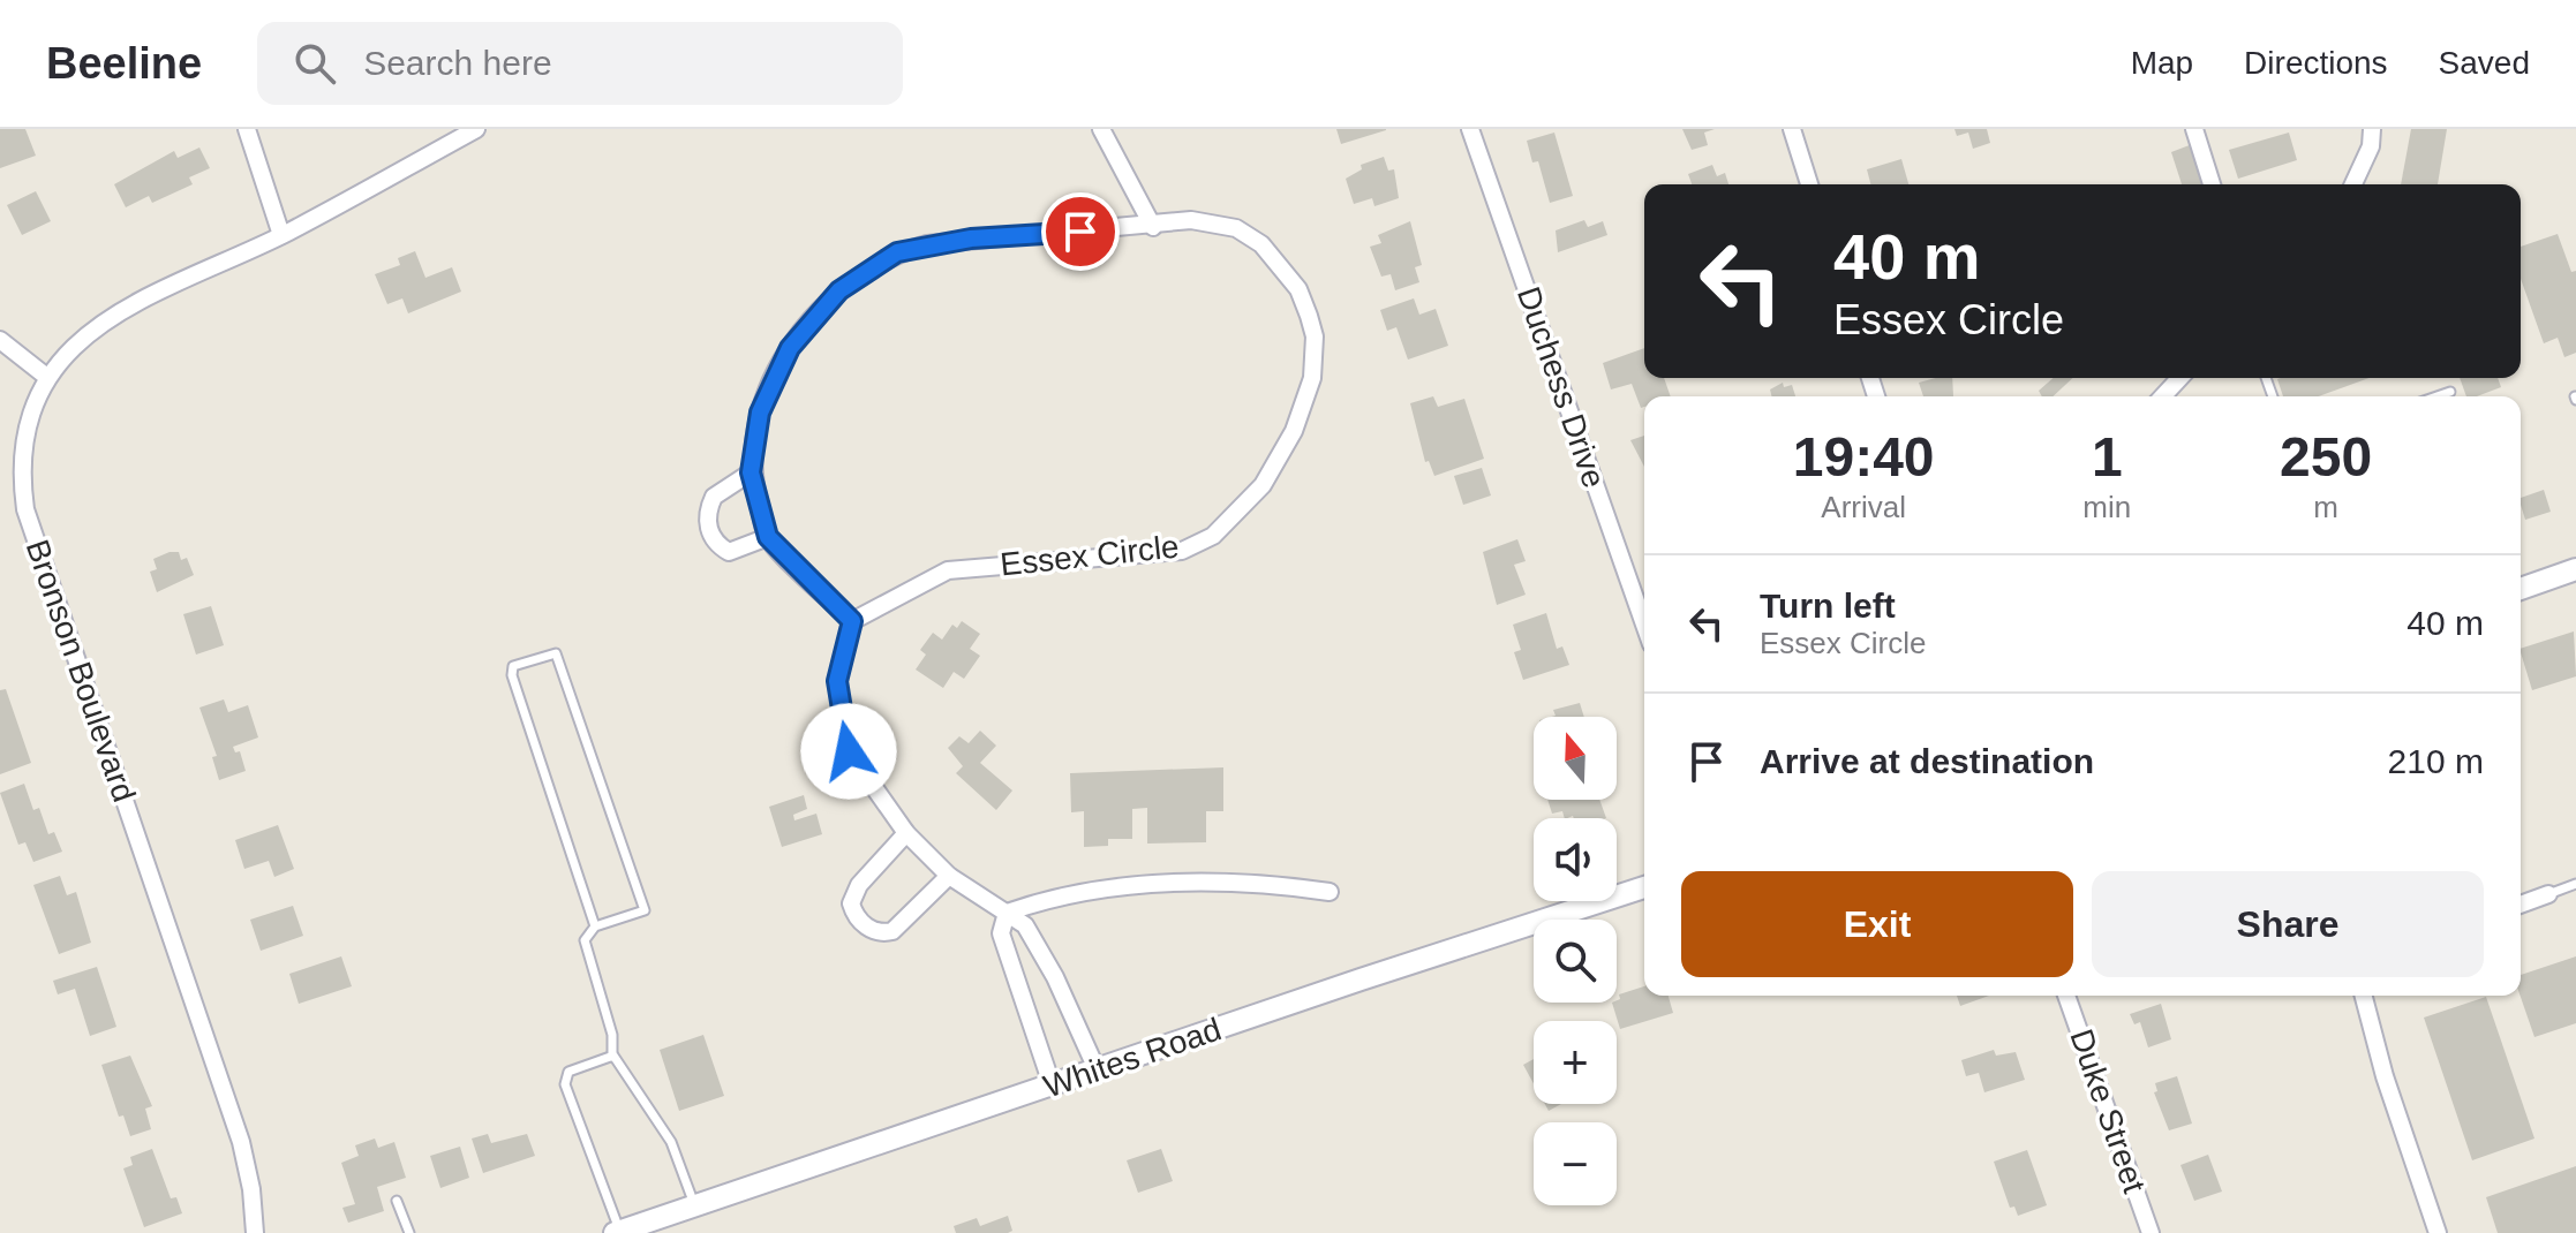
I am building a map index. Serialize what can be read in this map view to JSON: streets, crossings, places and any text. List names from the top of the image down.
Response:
{
  "streets": {
    "street": [
      "Duchess Drive",
      "Essex Circle",
      "Bronson Boulevard",
      "Whites Road",
      "Duke Street"
    ]
  },
  "north": "top",
  "page": {
    "header": "Beeline",
    "search": "Search here",
    "nav": ["Map", "Directions", "Saved"],
    "turn": ["40 m", "Essex Circle"],
    "eta": [
      "19:40",
      "Arrival",
      "1",
      "min",
      "250",
      "m"
    ],
    "list": [
      {
        "name": "Turn left",
        "note": "Essex Circle",
        "value": "40 m"
      },
      {
        "name": "Arrive at destination",
        "value": "210 m"
      }
    ],
    "map_buttons": ["+", "−"],
    "buttons": ["Exit", "Share"]
  }
}
